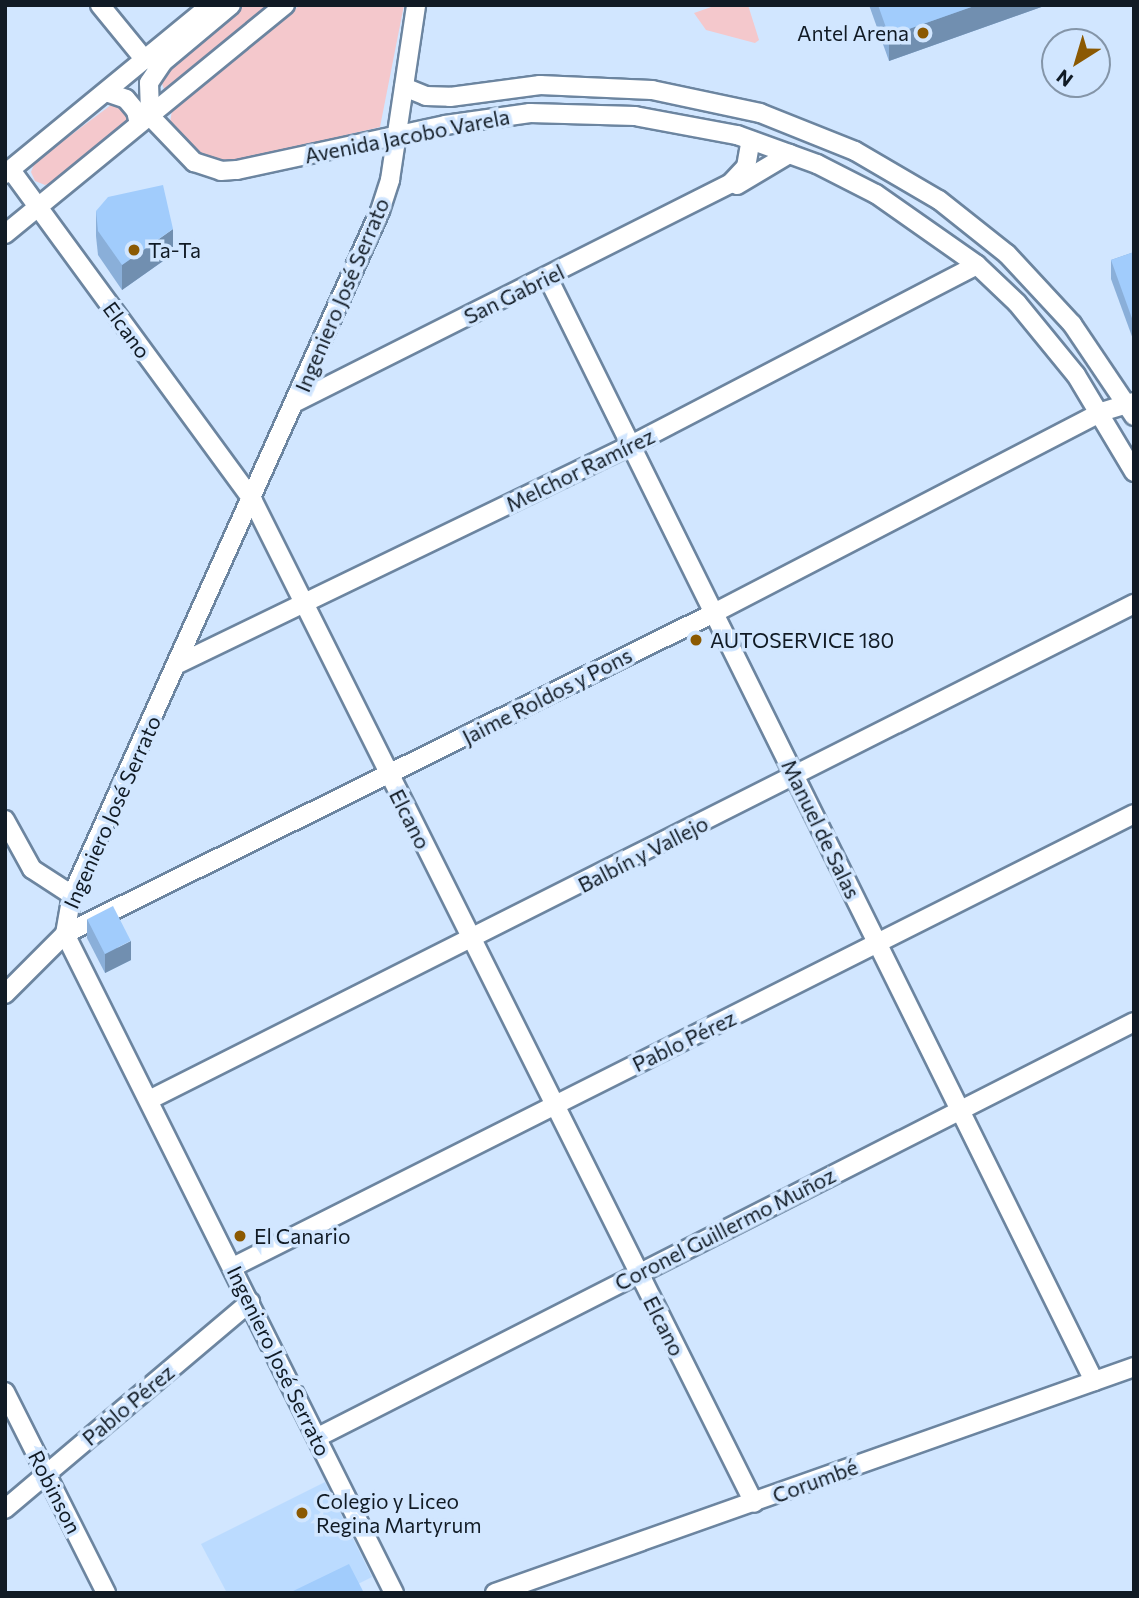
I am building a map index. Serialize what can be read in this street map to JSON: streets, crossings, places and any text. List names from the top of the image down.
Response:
{
  "streets": {
    "street": [
      "Avenida Jacobo Varela",
      "San Gabriel",
      "Ingeniero José Serrato",
      "Elcano",
      "Melchor Ramírez",
      "Jaime Roldos y Pons",
      "Manuel de Salas",
      "Balbín y Vallejo",
      "Pablo Pérez",
      "Coronel Guillermo Muñoz",
      "Corumbé",
      "Robinson"
    ]
  },
  "crossings": [
    ["Avenida Jacobo Varela", "San Gabriel"],
    ["Avenida Jacobo Varela", "Ingeniero José Serrato"],
    ["Avenida Jacobo Varela", "Melchor Ramírez"],
    ["Avenida Jacobo Varela", "Jaime Roldos y Pons"],
    ["San Gabriel", "Ingeniero José Serrato"],
    ["San Gabriel", "Manuel de Salas"],
    ["Ingeniero José Serrato", "Elcano"],
    ["Ingeniero José Serrato", "Melchor Ramírez"],
    ["Ingeniero José Serrato", "Jaime Roldos y Pons"],
    ["Ingeniero José Serrato", "Balbín y Vallejo"],
    ["Ingeniero José Serrato", "Pablo Pérez"],
    ["Ingeniero José Serrato", "Coronel Guillermo Muñoz"],
    ["Elcano", "Melchor Ramírez"],
    ["Elcano", "Jaime Roldos y Pons"],
    ["Elcano", "Balbín y Vallejo"],
    ["Elcano", "Pablo Pérez"],
    ["Elcano", "Coronel Guillermo Muñoz"],
    ["Elcano", "Corumbé"],
    ["Melchor Ramírez", "Manuel de Salas"],
    ["Jaime Roldos y Pons", "Manuel de Salas"],
    ["Manuel de Salas", "Balbín y Vallejo"],
    ["Manuel de Salas", "Pablo Pérez"],
    ["Manuel de Salas", "Coronel Guillermo Muñoz"],
    ["Manuel de Salas", "Corumbé"],
    ["Pablo Pérez", "Robinson"]
  ],
  "places": [
    "Antel Arena",
    "Ta-Ta",
    "AUTOSERVICE 180",
    "El Canario",
    "Colegio y Liceo Regina Martyrum"
  ],
  "north": "bottom left"
}
